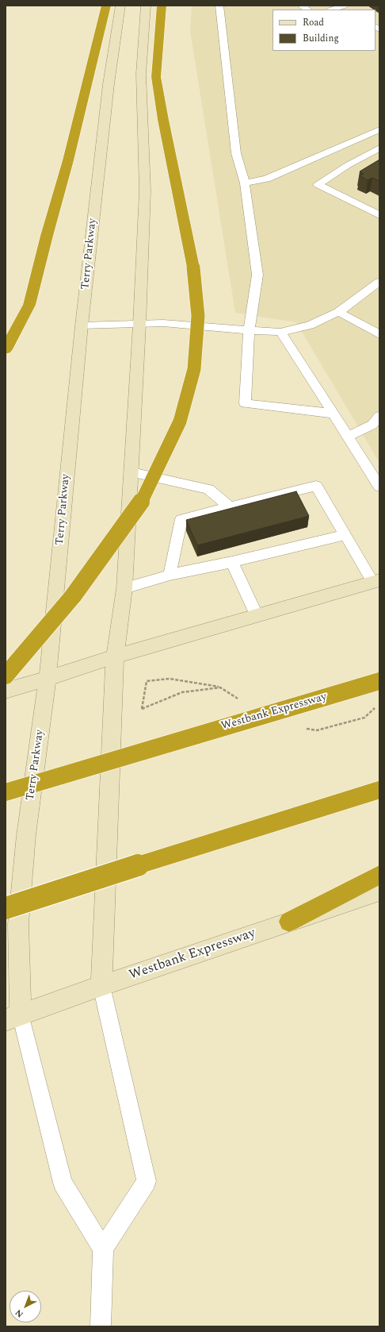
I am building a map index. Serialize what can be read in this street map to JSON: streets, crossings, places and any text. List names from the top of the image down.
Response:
{
  "streets": {
    "highway": ["Westbank Expressway"],
    "street": ["Terry Parkway"]
  },
  "crossings": [
    ["Terry Parkway", "Westbank Expressway"]
  ],
  "legend": ["Road", "Building"],
  "north": "bottom left"
}
